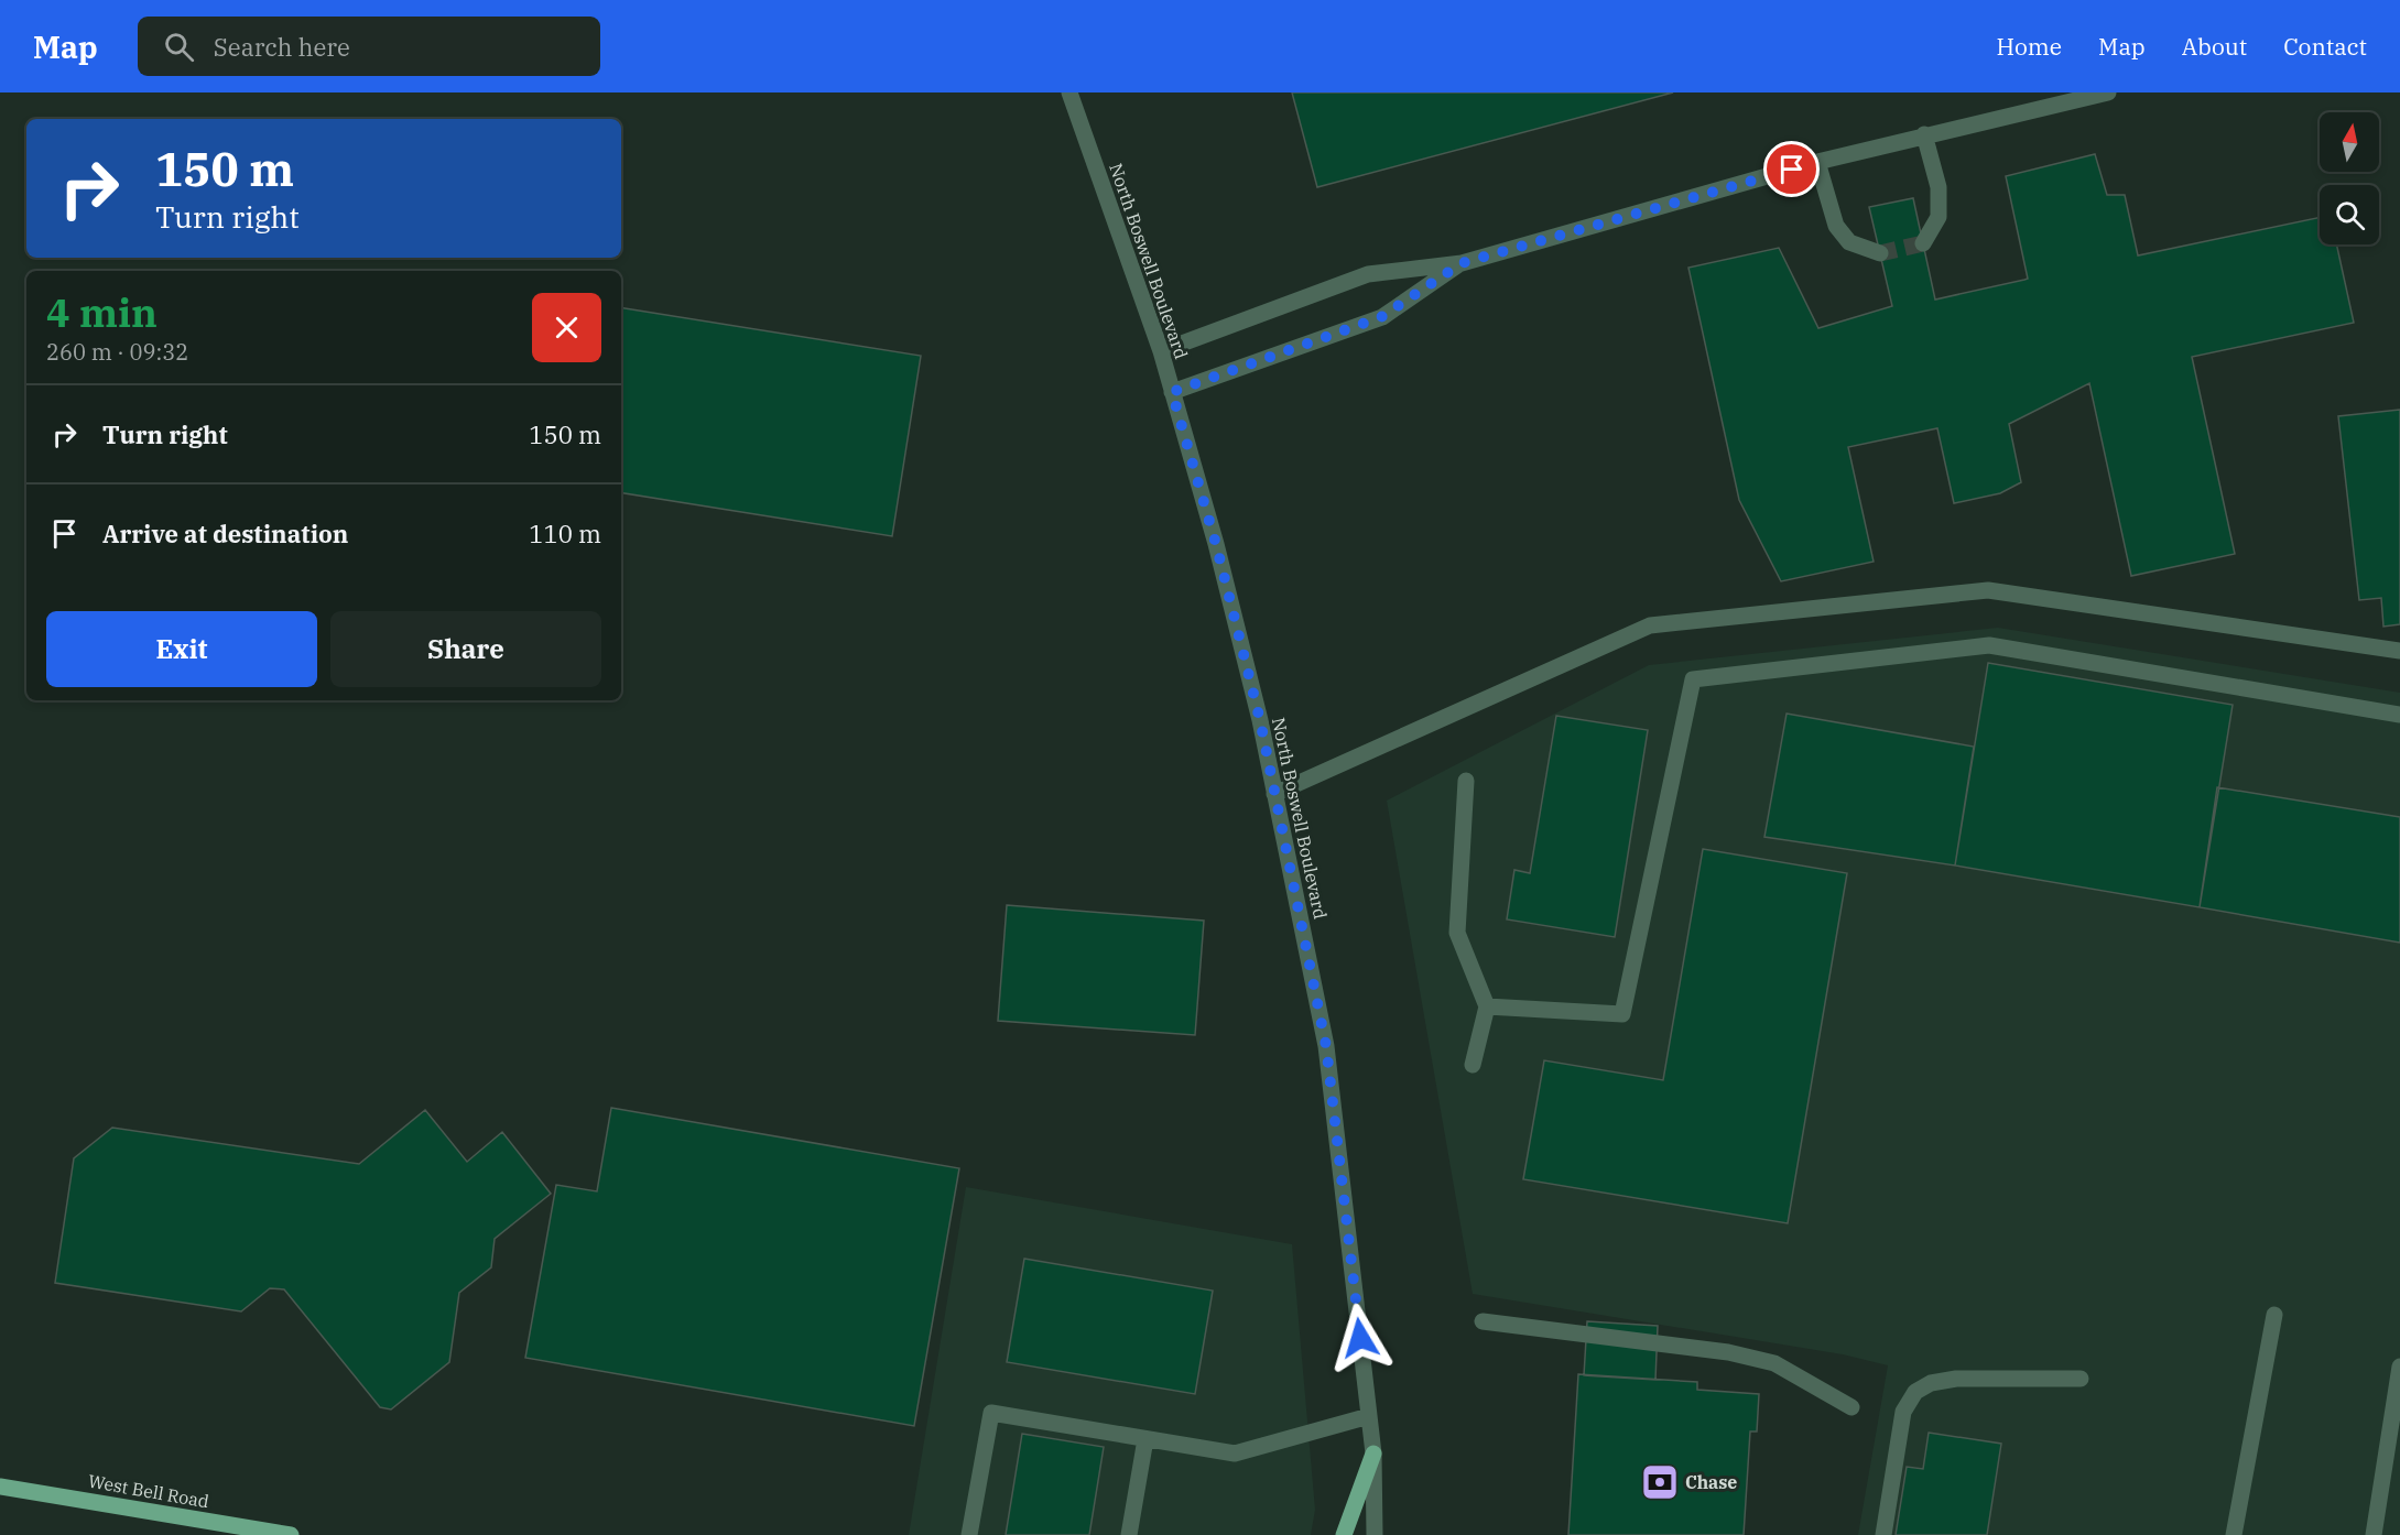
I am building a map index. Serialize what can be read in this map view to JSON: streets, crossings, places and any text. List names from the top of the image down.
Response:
{
  "streets": {
    "main road": ["West Bell Road"],
    "street": ["North Boswell Boulevard"]
  },
  "places": {
    "bank": ["Chase"]
  },
  "north": "top",
  "page": {
    "header": "Map",
    "search": "Search here",
    "nav": [
      "Home",
      "Map",
      "About",
      "Contact"
    ],
    "turn": ["150 m", "Turn right"],
    "heading": ["4 min", "260 m · 09:32"],
    "list": [
      {
        "name": "Turn right",
        "value": "150 m"
      },
      {
        "name": "Arrive at destination",
        "value": "110 m"
      }
    ],
    "buttons": ["Exit", "Share"]
  }
}
